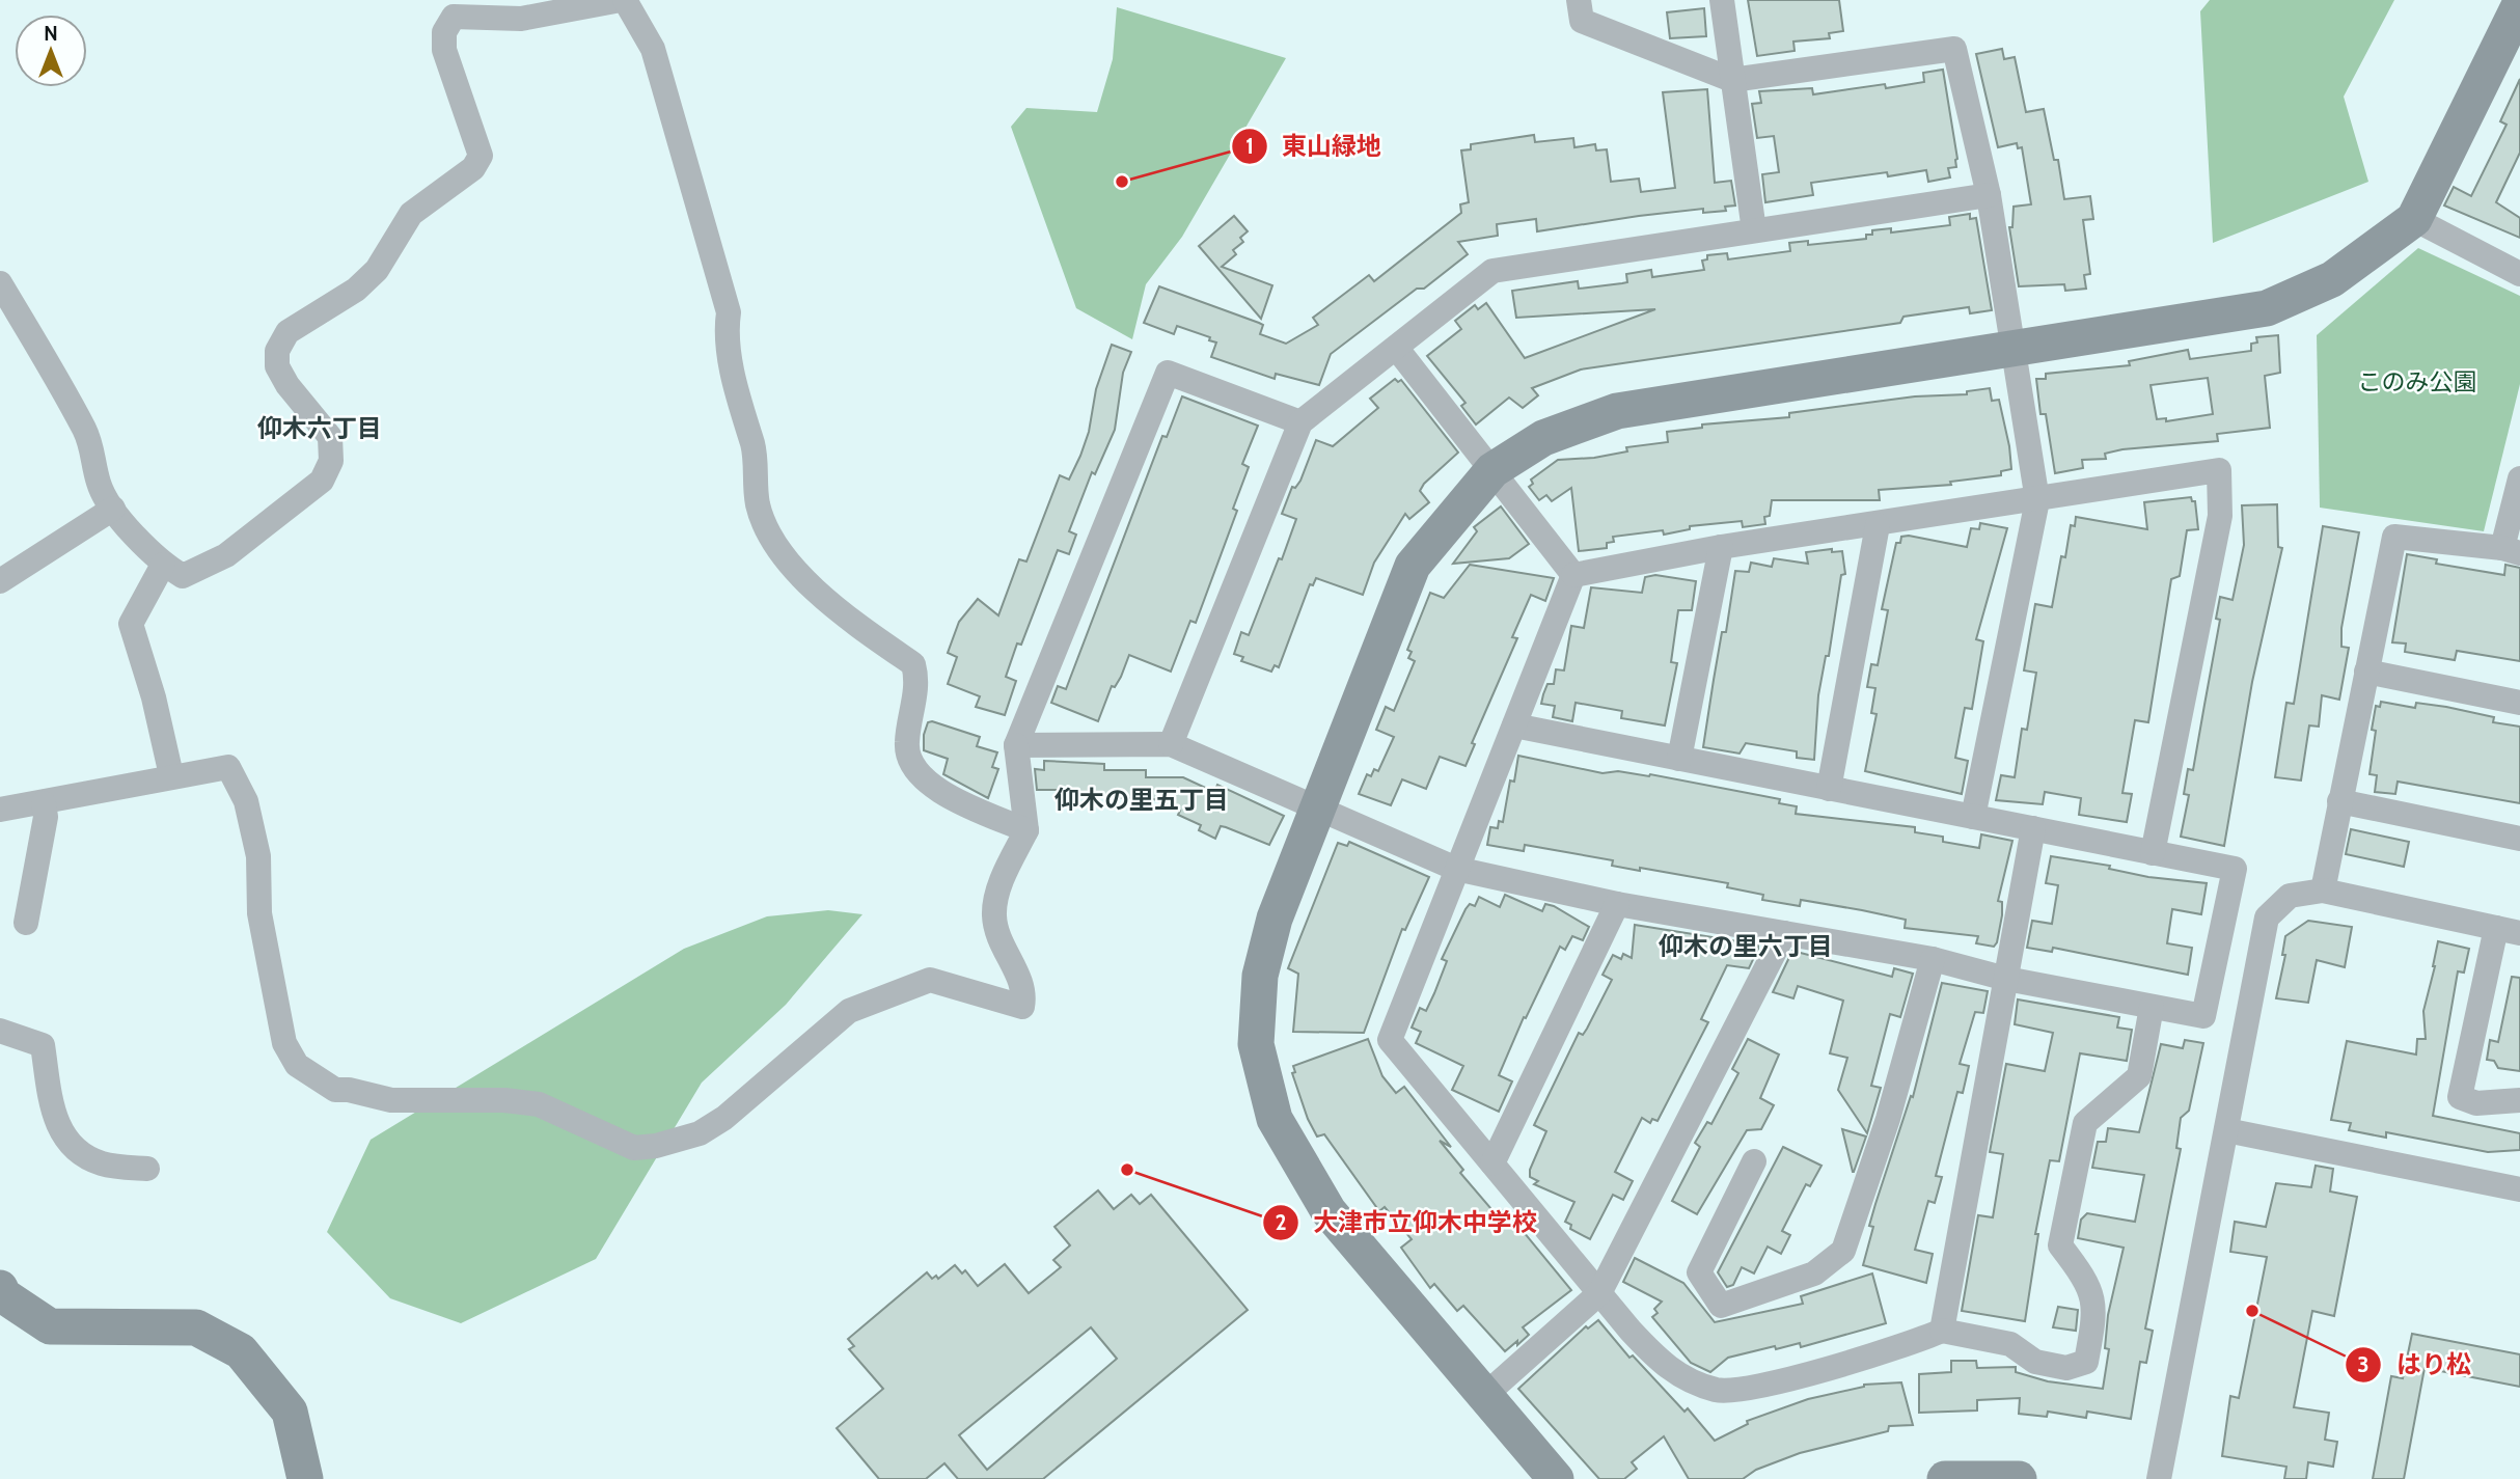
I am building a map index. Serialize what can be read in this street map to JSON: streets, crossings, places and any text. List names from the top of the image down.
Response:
{
  "districts": ["仰木六丁目", "仰木の里五丁目", "仰木の里六丁目"],
  "parks": ["このみ公園"],
  "places": ["東山緑地", "大津市立仰木中学校", "はり松"],
  "north": "top"
}
